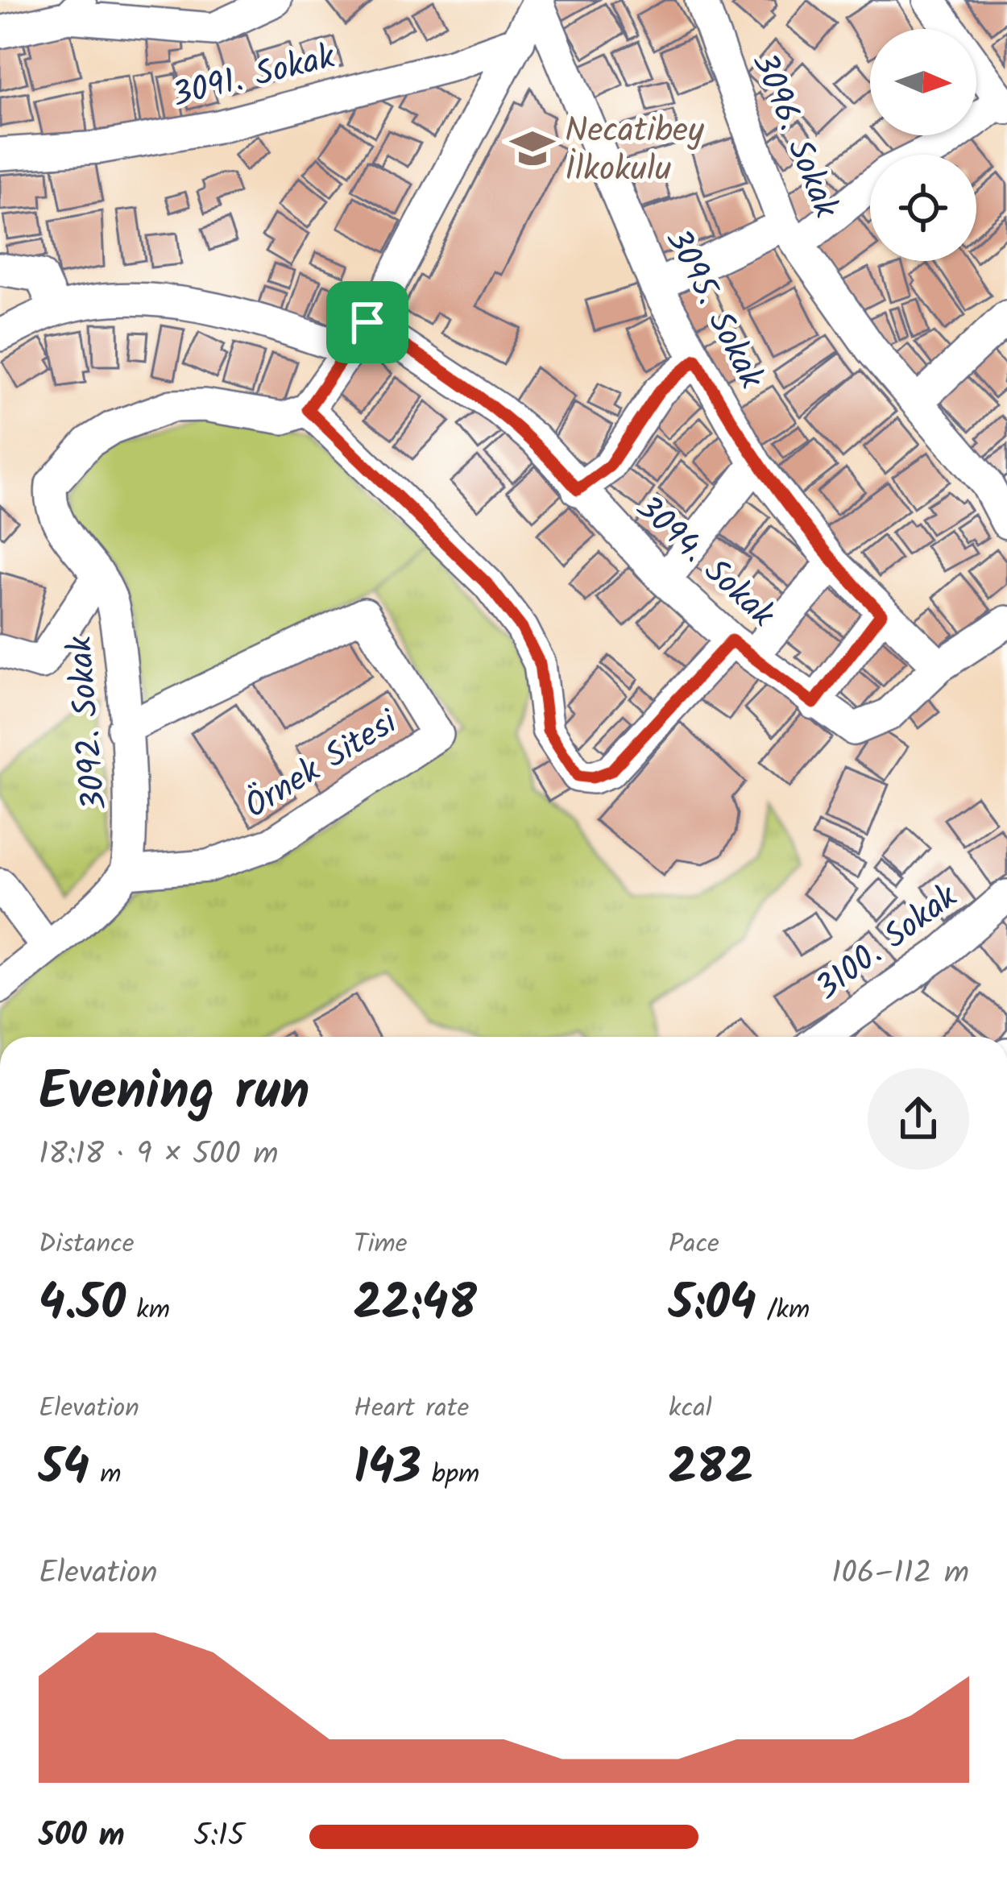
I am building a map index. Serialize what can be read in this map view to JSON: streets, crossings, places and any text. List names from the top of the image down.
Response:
{
  "streets": {
    "street": [
      "3091. Sokak",
      "3096. Sokak",
      "3095. Sokak",
      "3094. Sokak",
      "3092. Sokak",
      "Örnek Sitesi",
      "3100. Sokak"
    ]
  },
  "crossings": [
    ["3095. Sokak", "3094. Sokak"],
    ["3092. Sokak", "Örnek Sitesi"]
  ],
  "places": {
    "school or university": ["Necatibey İlkokulu"]
  },
  "north": "right",
  "page": {
    "heading": ["Evening run", "18:18 · 9 × 500 m"],
    "stats": [
      ["Distance", "4.50 km"],
      ["Time", "22:48"],
      ["Pace", "5:04 /km"],
      ["Elevation", "54 m"],
      ["Heart rate", "143 bpm"],
      ["kcal", "282"]
    ],
    "chart": ["Elevation", "106–112 m"],
    "list": [
      {
        "name": "500 m",
        "note": "5:15"
      }
    ]
  }
}
